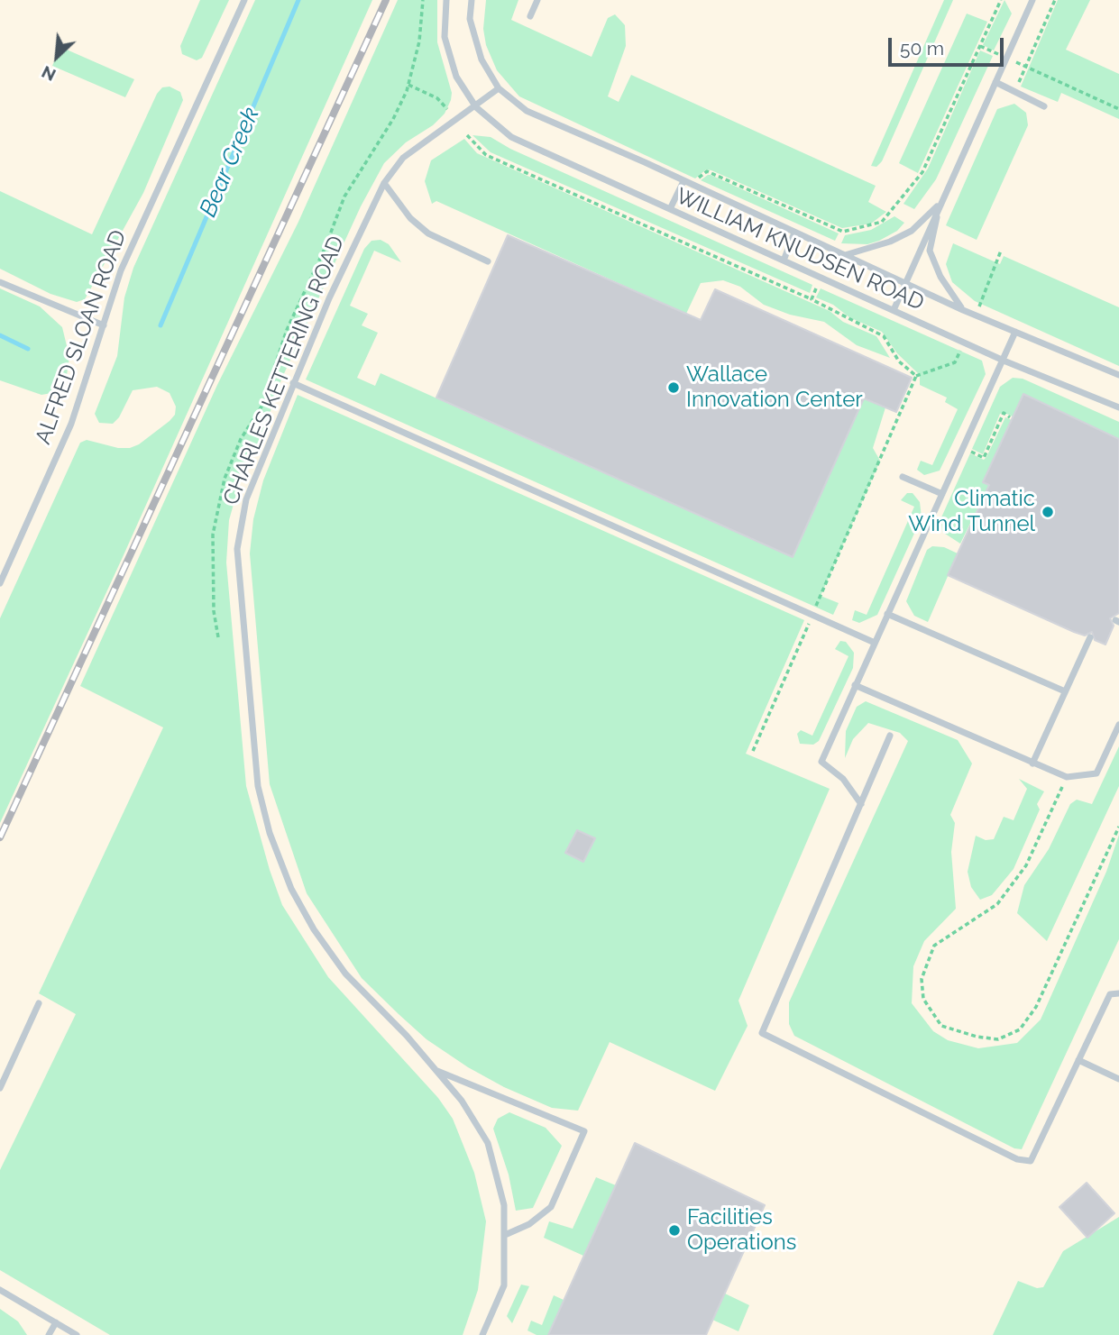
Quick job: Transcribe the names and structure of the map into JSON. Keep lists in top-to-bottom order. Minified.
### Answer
{"streets":{"lane":["WILLIAM KNUDSEN ROAD","ALFRED SLOAN ROAD","CHARLES KETTERING ROAD"]},"crossings":[["WILLIAM KNUDSEN ROAD","CHARLES KETTERING ROAD"]],"water":["Bear Creek"],"places":["Wallace Innovation Center","Climatic Wind Tunnel","Facilities Operations"],"scale_bar":"50 m","north":"bottom left"}
